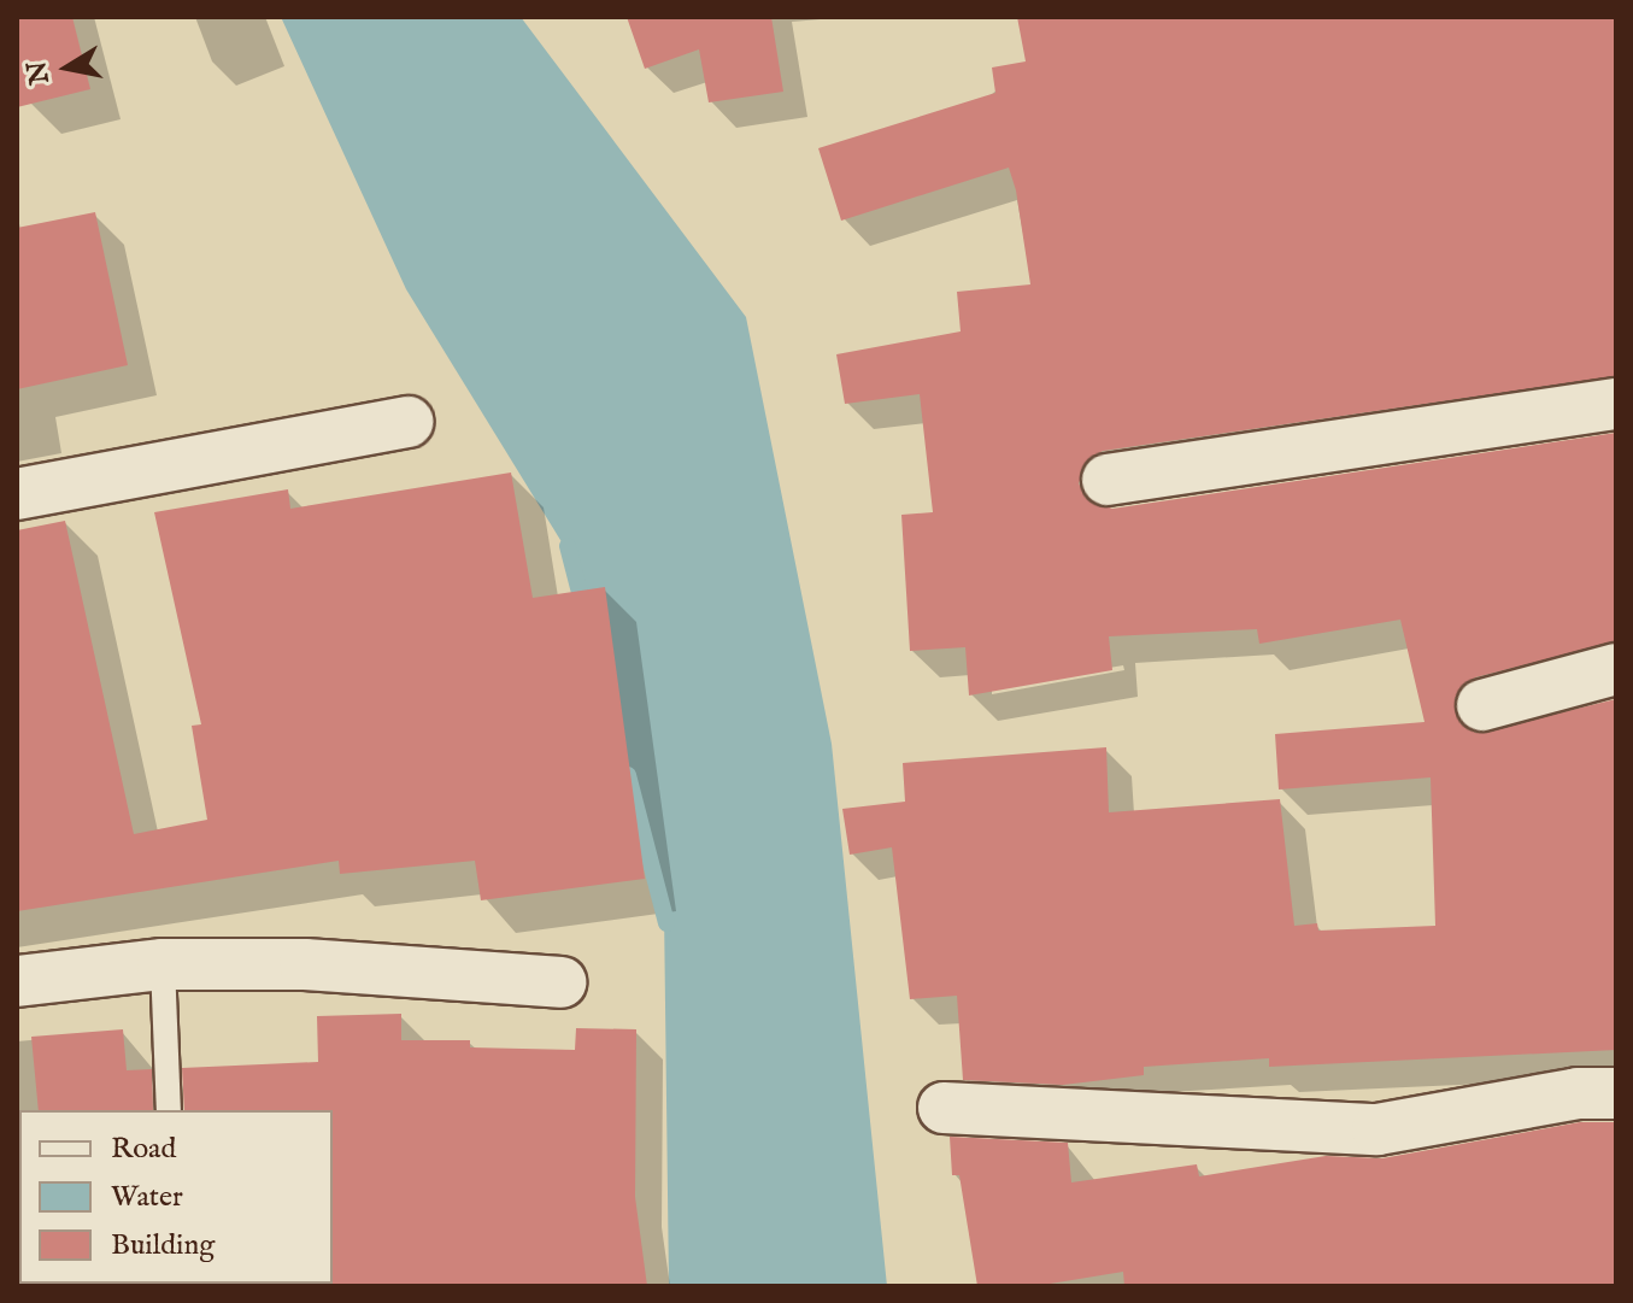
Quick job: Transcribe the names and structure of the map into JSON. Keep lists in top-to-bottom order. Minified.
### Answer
{"legend":["Road","Water","Building"],"north":"left"}
